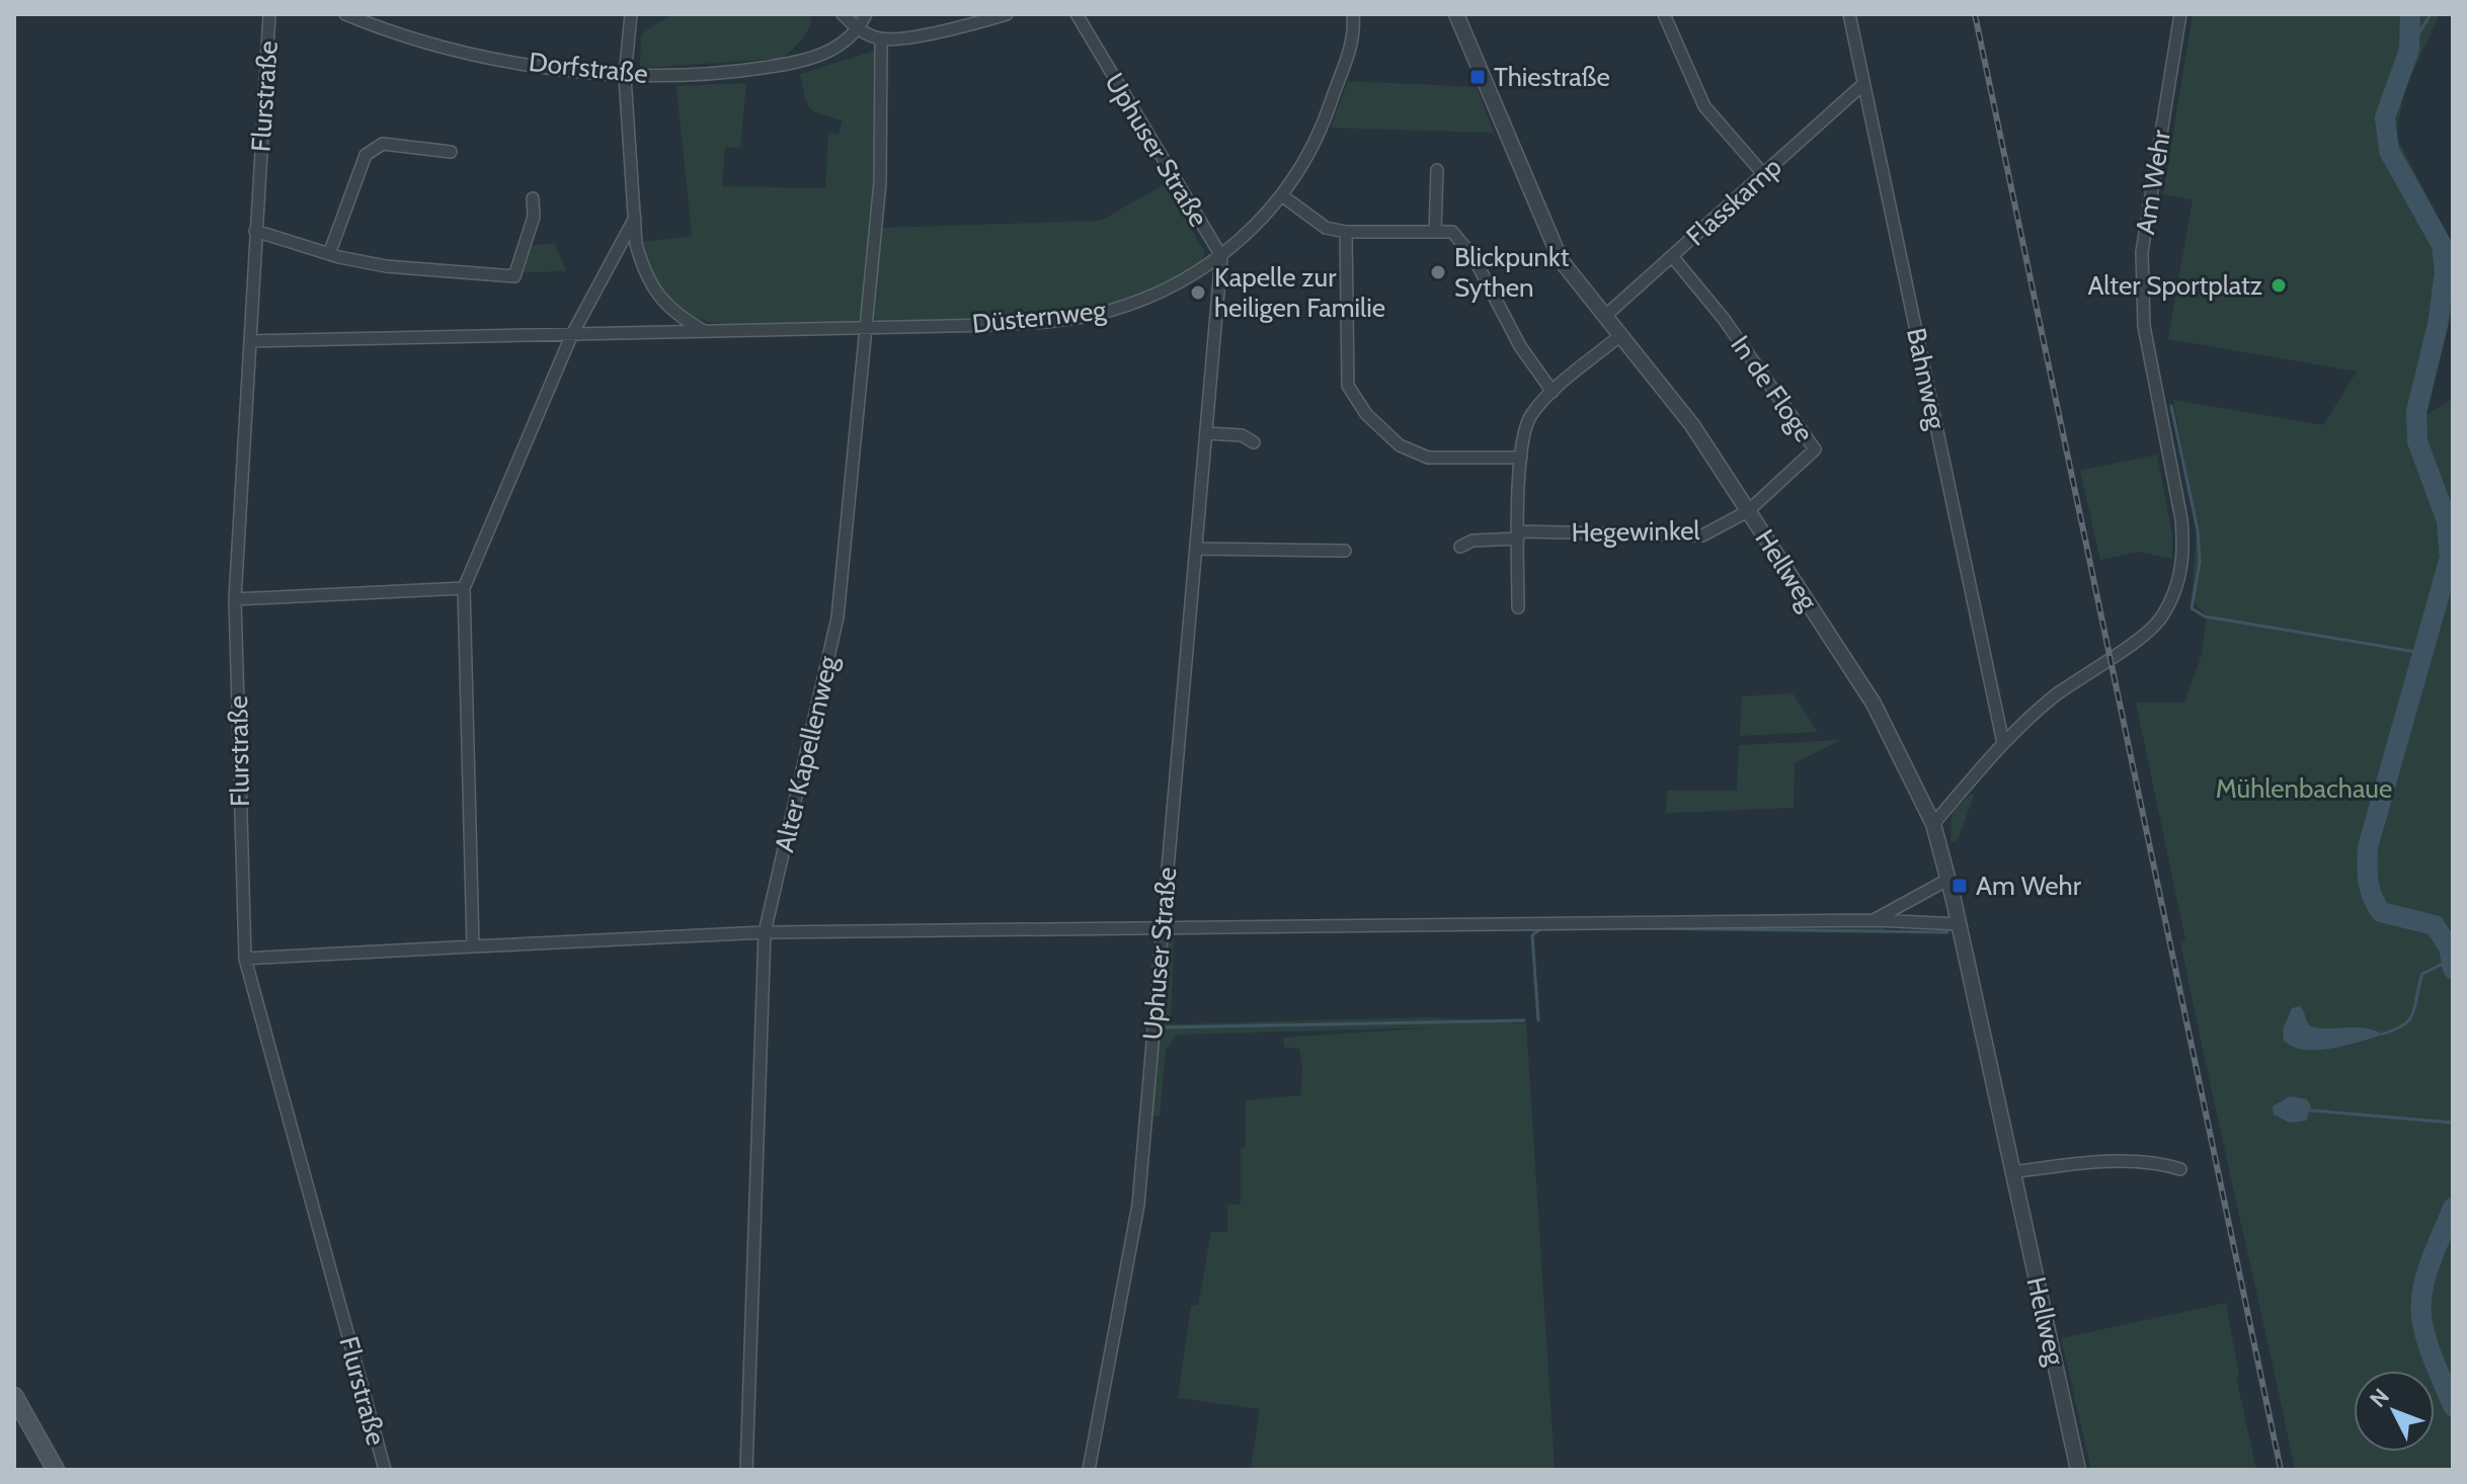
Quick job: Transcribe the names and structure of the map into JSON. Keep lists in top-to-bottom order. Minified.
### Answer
{"streets":{"street":["Dorfstraße","Flurstraße","Uphuser Straße","Am Wehr","Flasskamp","Düsternweg","Bahnweg","In de Floge","Hegewinkel","Hellweg","Alter Kapellenweg"]},"crossings":[["Flurstraße","Düsternweg"],["Uphuser Straße","Düsternweg"],["Am Wehr","Bahnweg"],["Am Wehr","Hellweg"],["Flasskamp","Bahnweg"],["Flasskamp","In de Floge"],["Flasskamp","Hellweg"],["Düsternweg","Alter Kapellenweg"],["In de Floge","Hegewinkel"],["In de Floge","Hellweg"],["Hegewinkel","Hellweg"]],"parks":["Mühlenbachaue"],"places":{"transit":["Thiestraße","Am Wehr"],"other":["Blickpunkt Sythen","Alter Sportplatz","Kapelle zur heiligen Familie"]},"north":"top left"}
